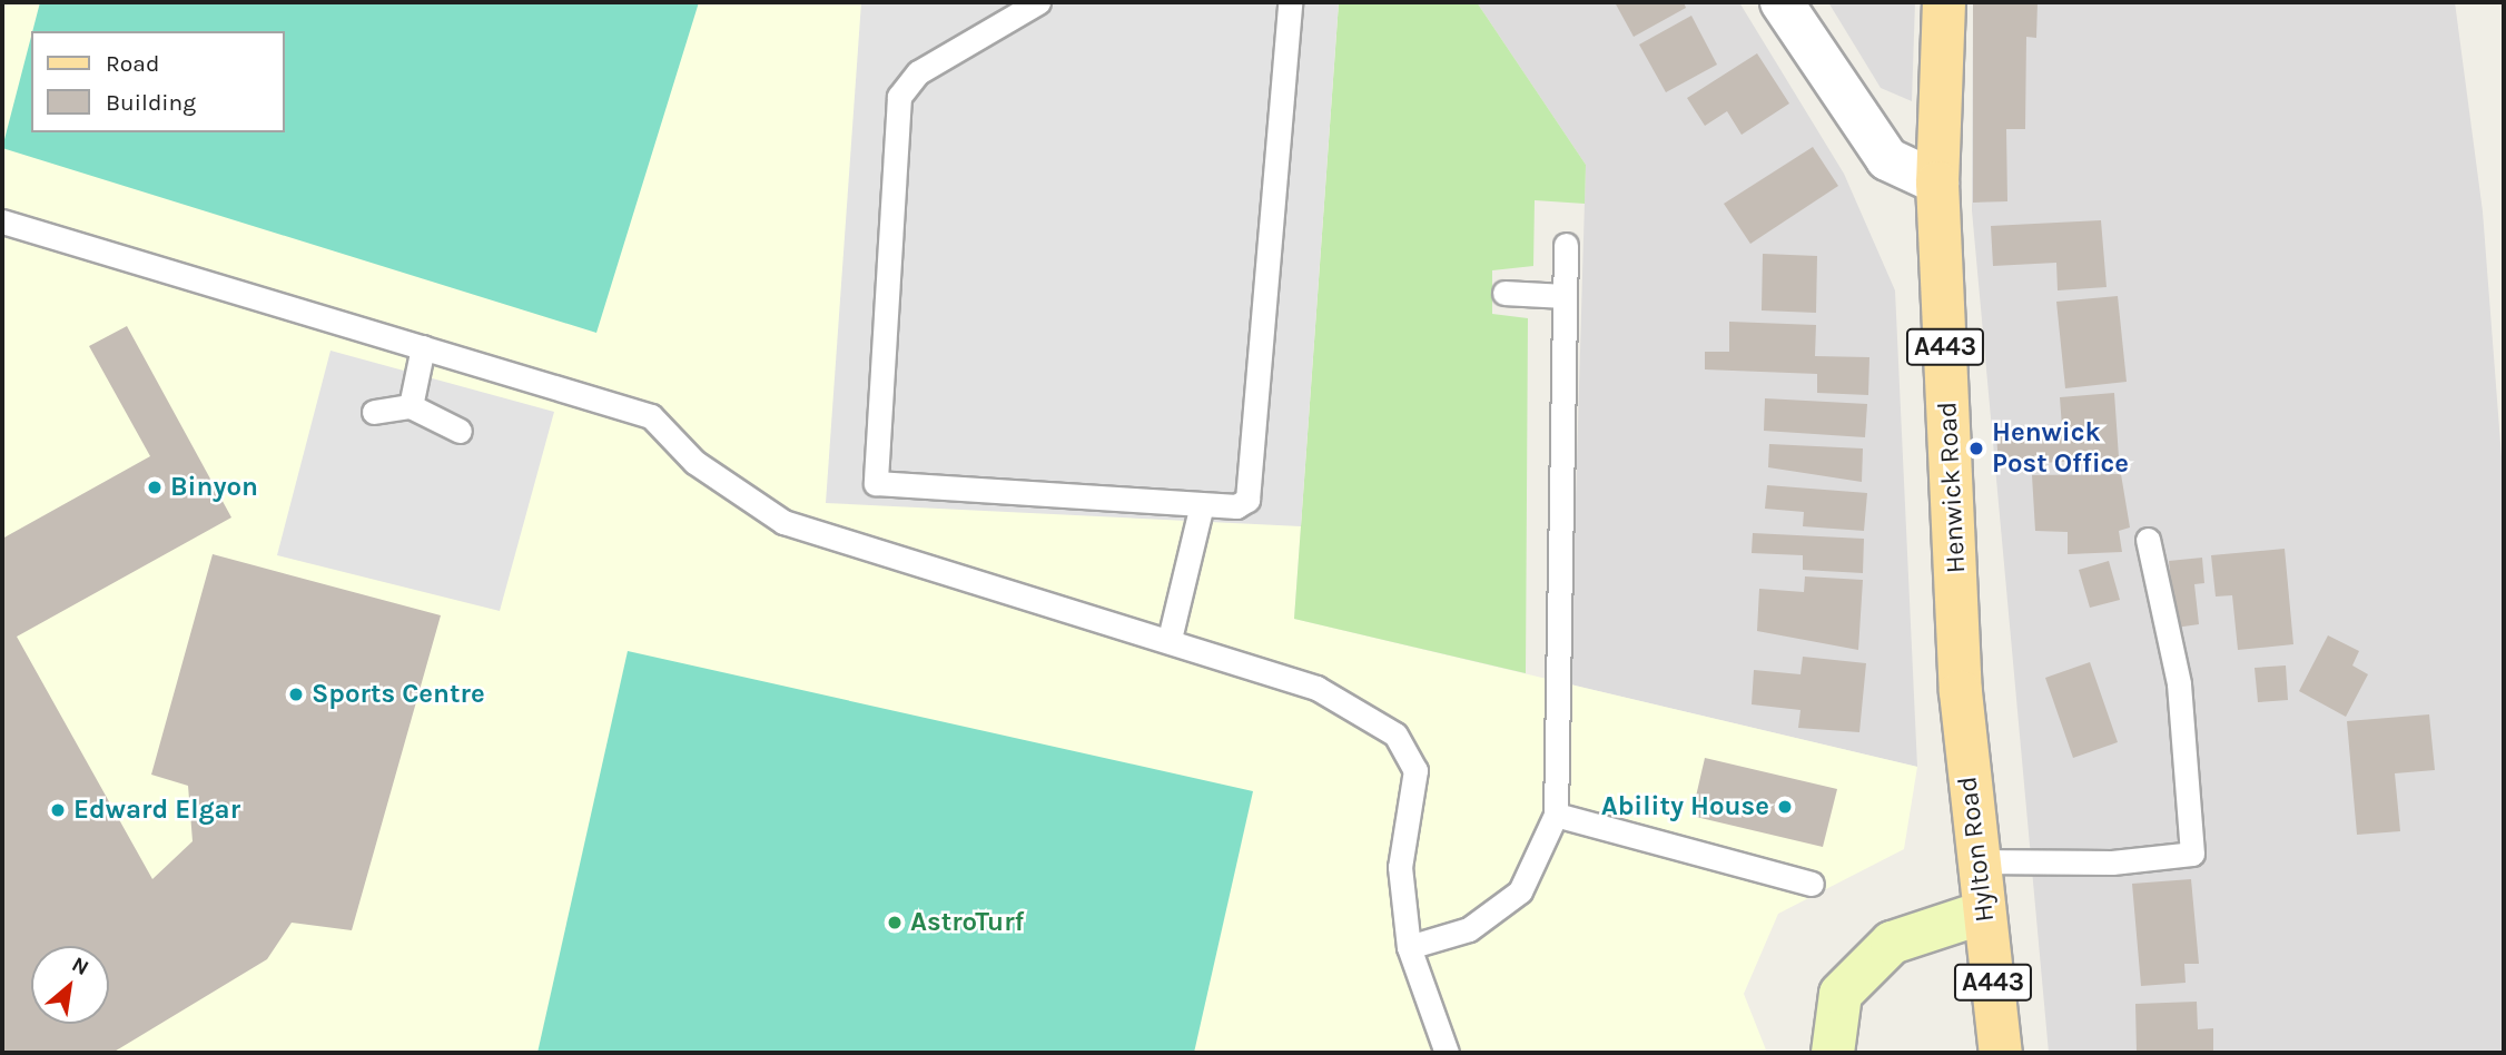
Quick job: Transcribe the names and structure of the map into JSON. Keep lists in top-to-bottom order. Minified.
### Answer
{"streets":{"main road":["A443","Henwick Road","Hylton Road"]},"crossings":[["Henwick Road","Hylton Road"]],"places":["Henwick Post Office","Binyon","Sports Centre","Ability House","Edward Elgar","AstroTurf"],"legend":["Road","Building"],"north":"top right"}
